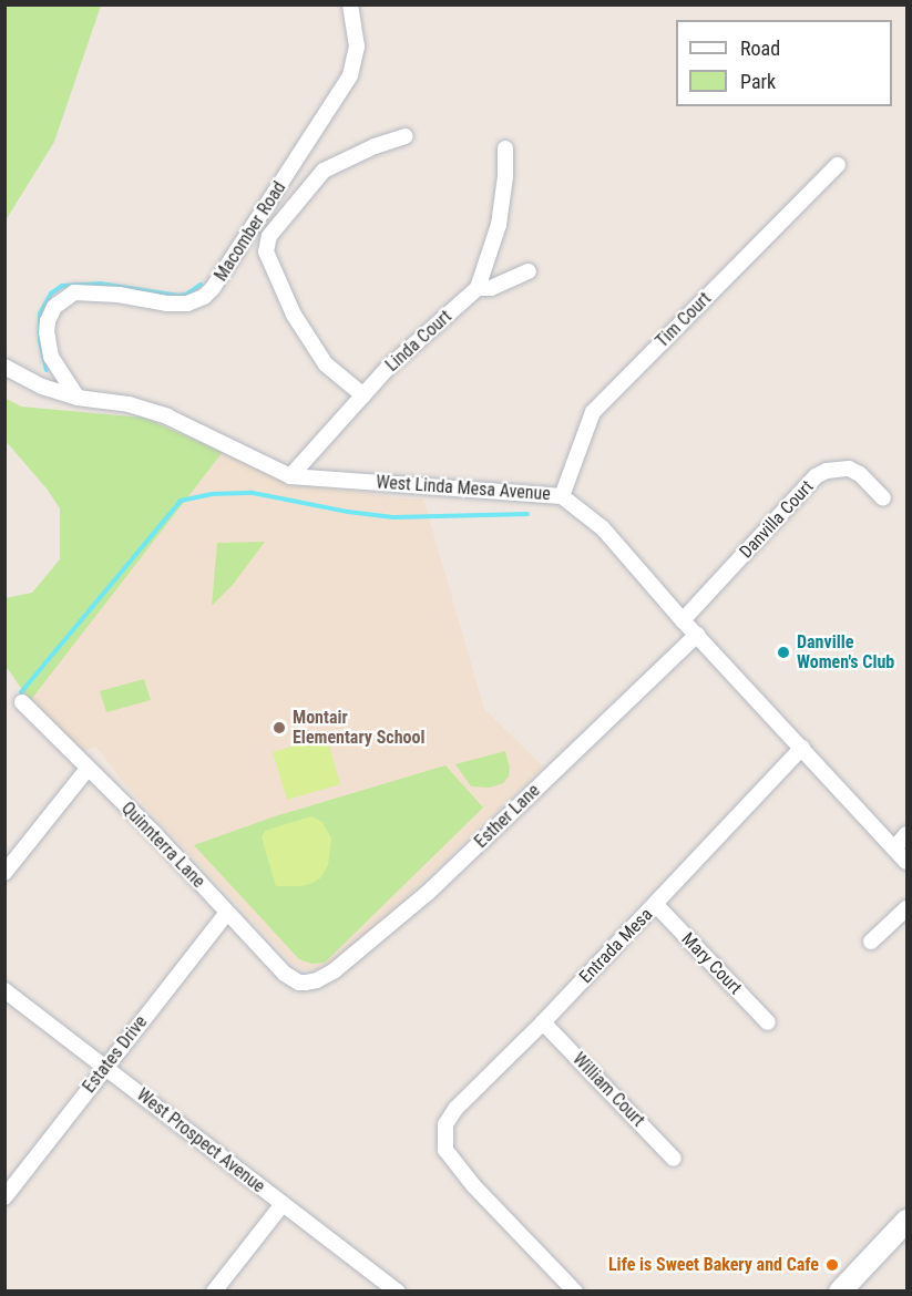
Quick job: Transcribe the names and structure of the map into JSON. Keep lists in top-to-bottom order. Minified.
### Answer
{"streets":{"street":["Macomber Road","Tim Court","Linda Court","West Linda Mesa Avenue","Danvilla Court","Esther Lane","Quinnterra Lane","Entrada Mesa","Mary Court","Estates Drive","William Court","West Prospect Avenue"]},"crossings":[["Macomber Road","West Linda Mesa Avenue"],["Tim Court","West Linda Mesa Avenue"],["Linda Court","West Linda Mesa Avenue"],["West Linda Mesa Avenue","Danvilla Court"],["West Linda Mesa Avenue","Esther Lane"],["West Linda Mesa Avenue","Entrada Mesa"],["Esther Lane","Quinnterra Lane"],["Quinnterra Lane","Estates Drive"],["Entrada Mesa","Mary Court"],["Entrada Mesa","William Court"],["Estates Drive","West Prospect Avenue"]],"places":["Danville Women's Club","Montair Elementary School","Life is Sweet Bakery and Cafe"],"legend":["Road","Park"]}
